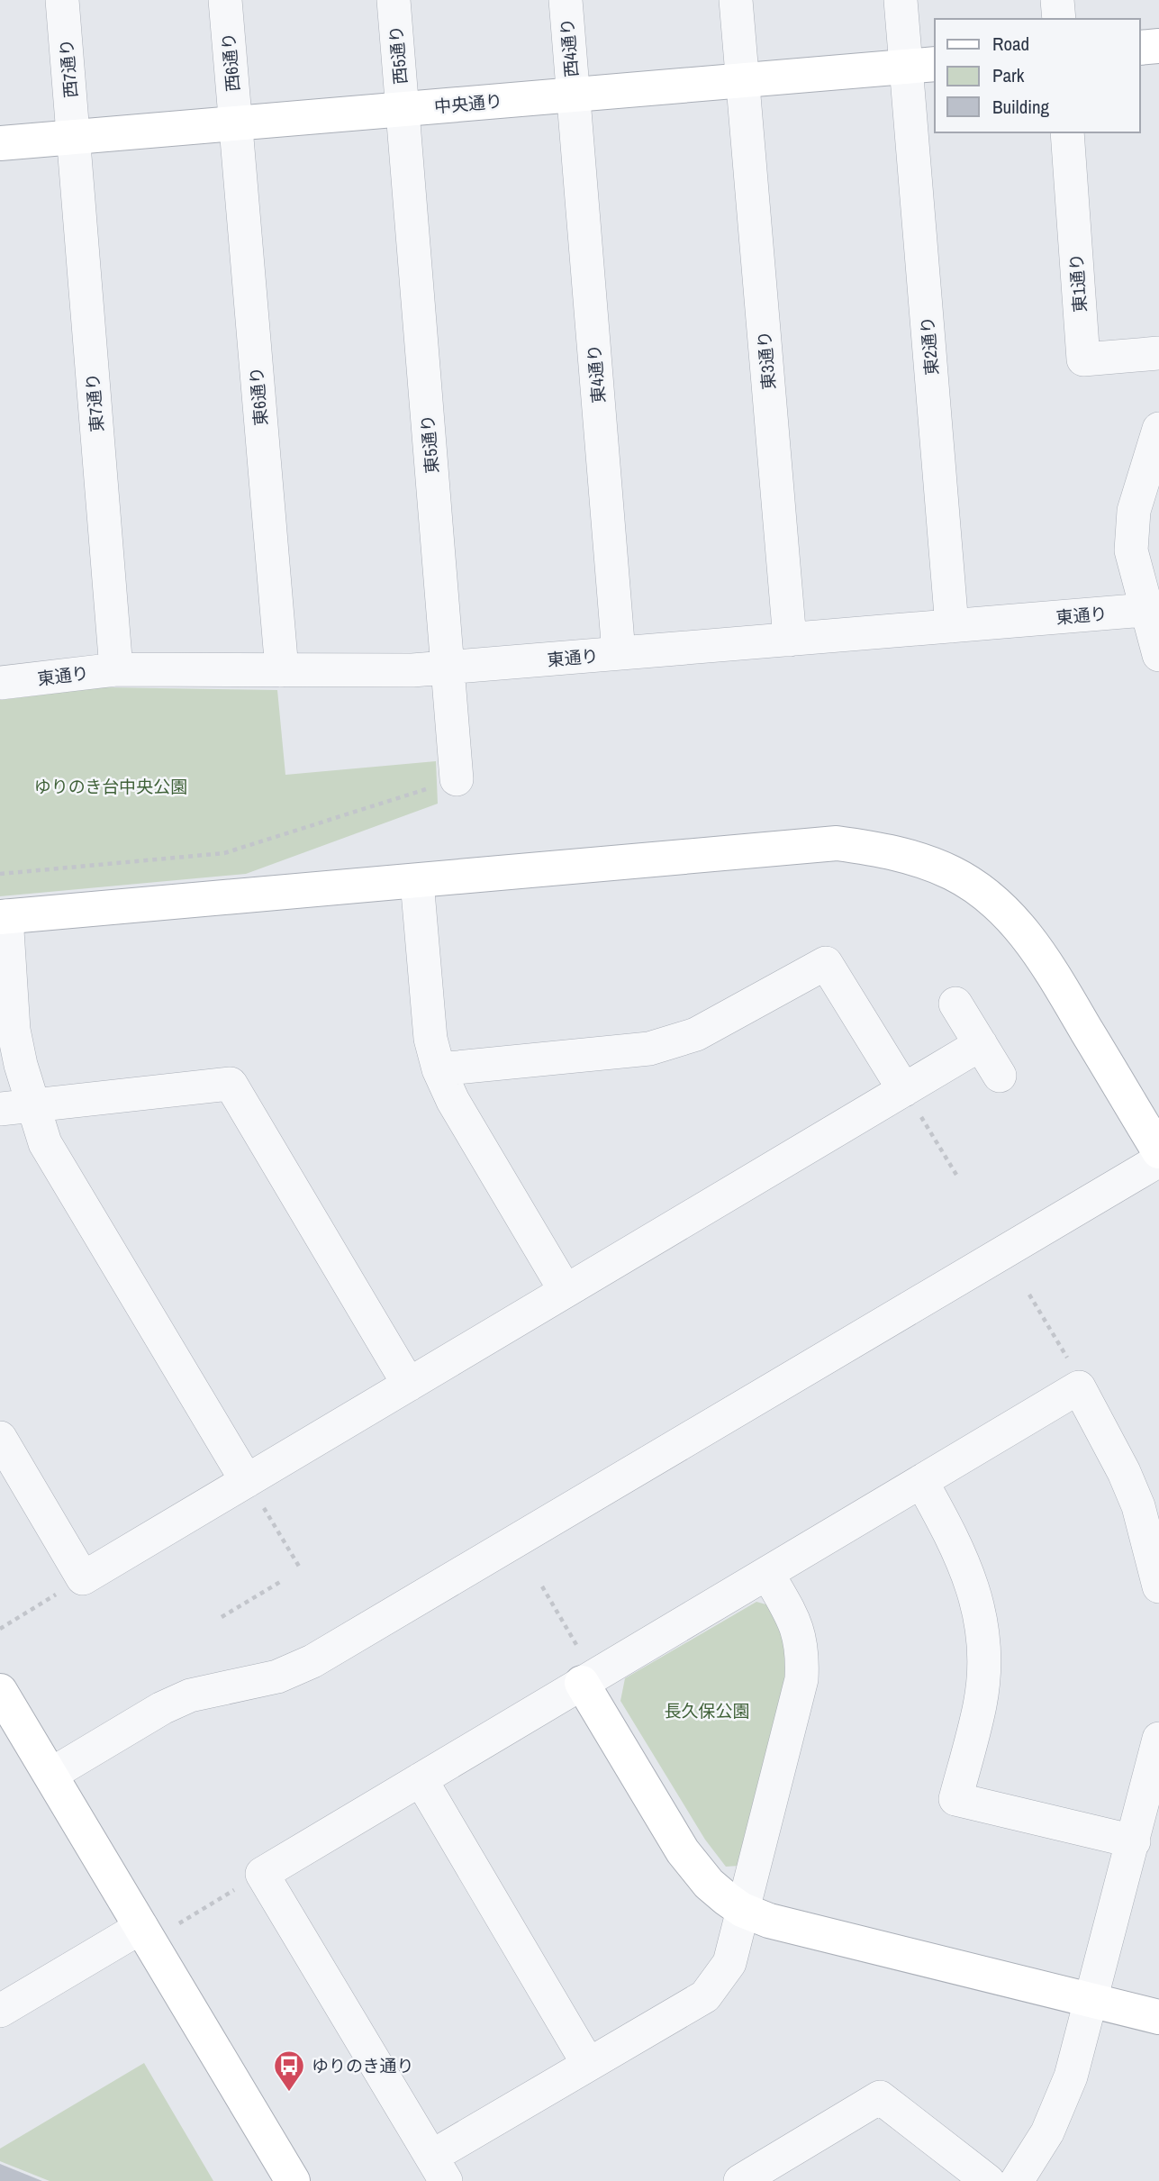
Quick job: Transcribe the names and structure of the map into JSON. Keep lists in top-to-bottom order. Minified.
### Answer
{"streets":{"street":["西4通り","西5通り","西6通り","西7通り","中央通り","東1通り","東2通り","東3通り","東4通り","東6通り","東7通り","東5通り","東通り"]},"crossings":[["西4通り","中央通り"],["西4通り","東4通り"],["西5通り","中央通り"],["西5通り","東5通り"],["西6通り","中央通り"],["西6通り","東6通り"],["西7通り","中央通り"],["西7通り","東7通り"],["中央通り","東2通り"],["中央通り","東3通り"],["中央通り","東4通り"],["中央通り","東6通り"],["中央通り","東7通り"],["中央通り","東5通り"],["東2通り","東通り"],["東3通り","東通り"],["東4通り","東通り"],["東6通り","東通り"],["東7通り","東通り"],["東5通り","東通り"]],"parks":["ゆりのき台中央公園","長久保公園"],"places":{"bus stop":["ゆりのき通り"]},"legend":["Road","Park","Building"]}
